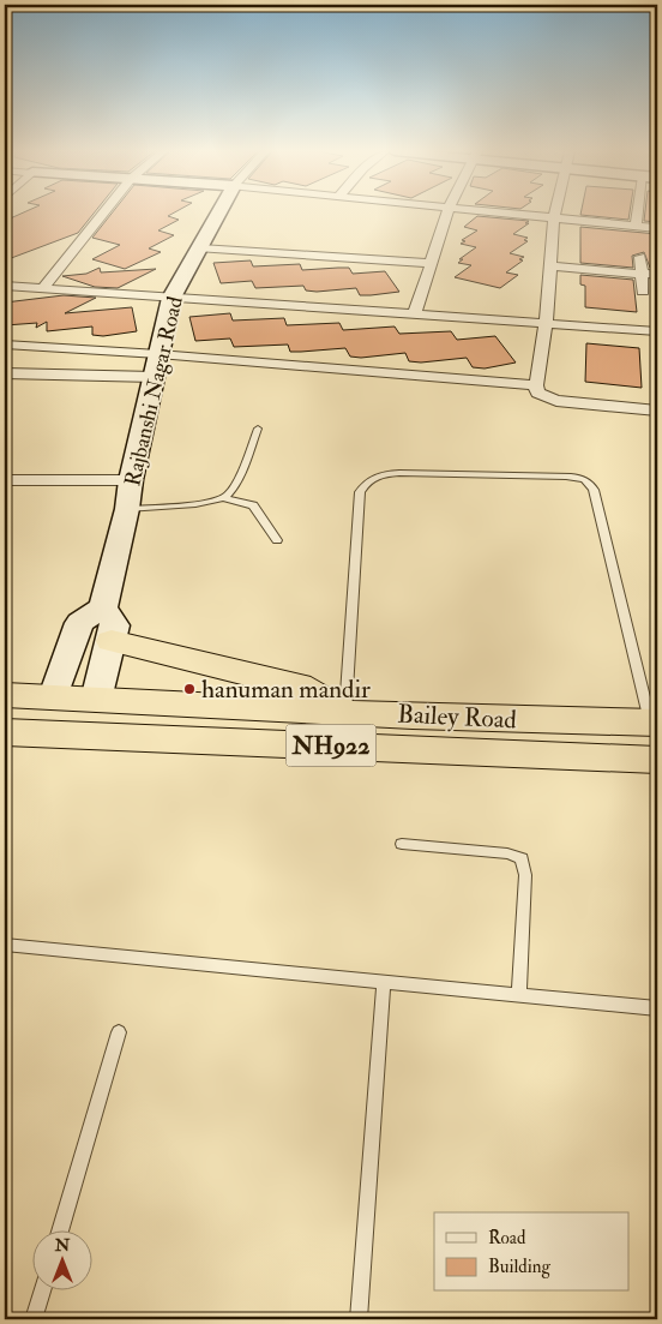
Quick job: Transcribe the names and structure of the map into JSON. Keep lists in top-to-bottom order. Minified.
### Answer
{"streets":{"highway":["Bailey Road","NH922"],"street":["Rajbanshi Nagar Road"]},"places":["hanuman mandir"],"legend":["Road","Building"],"north":"top"}
